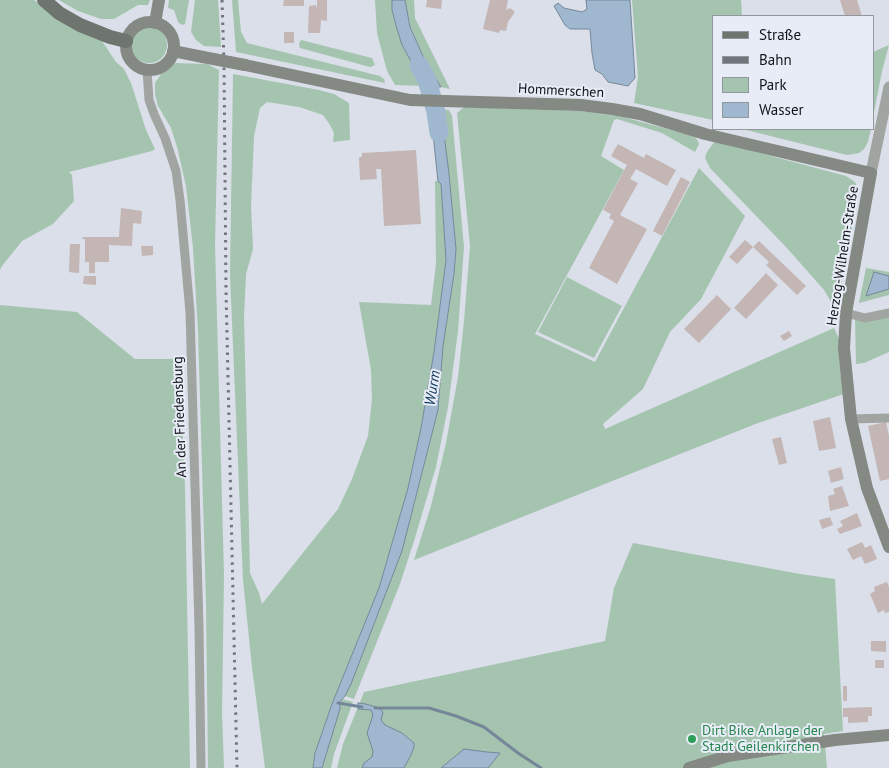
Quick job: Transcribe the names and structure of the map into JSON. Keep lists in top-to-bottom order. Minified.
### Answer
{"streets":{"main road":["Hommerschen","Herzog-Wilhelm-Straße"],"street":["An der Friedensburg"]},"crossings":[["Hommerschen","Herzog-Wilhelm-Straße"],["Hommerschen","An der Friedensburg"]],"water":["Wurm"],"places":["Dirt Bike Anlage der Stadt Geilenkirchen"],"legend":["Straße","Bahn","Park","Wasser"]}
